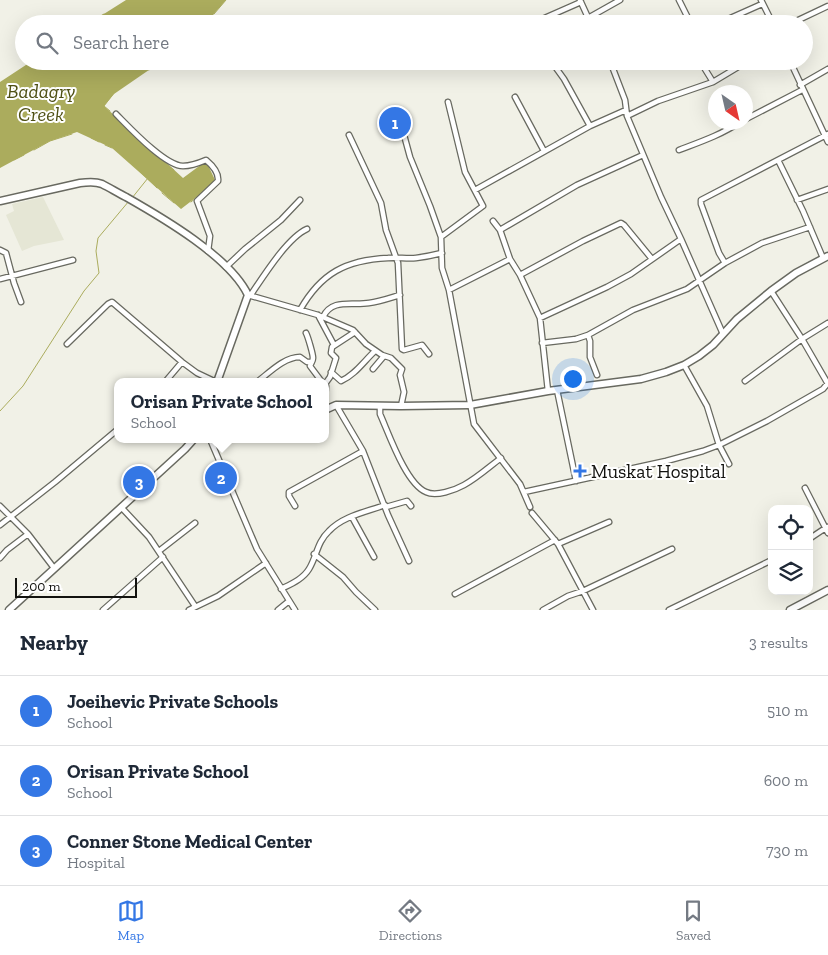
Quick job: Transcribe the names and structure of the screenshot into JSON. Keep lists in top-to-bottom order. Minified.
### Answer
{"water":["Badagry Creek"],"places":{"health":["Muskat Hospital"]},"scale_bar":"200 m","north":"bottom right","page":{"search":"Search here","pins":["1","2","3"],"popup":["Orisan Private School","School"],"scale":"200 m","heading":["Nearby","3 results"],"list":[{"mark":"1","name":"Joeihevic Private Schools","note":"School","value":"510 m"},{"mark":"2","name":"Orisan Private School","note":"School","value":"600 m"},{"mark":"3","name":"Conner Stone Medical Center","note":"Hospital","value":"730 m"}],"nav":["Map","Directions","Saved"]}}
